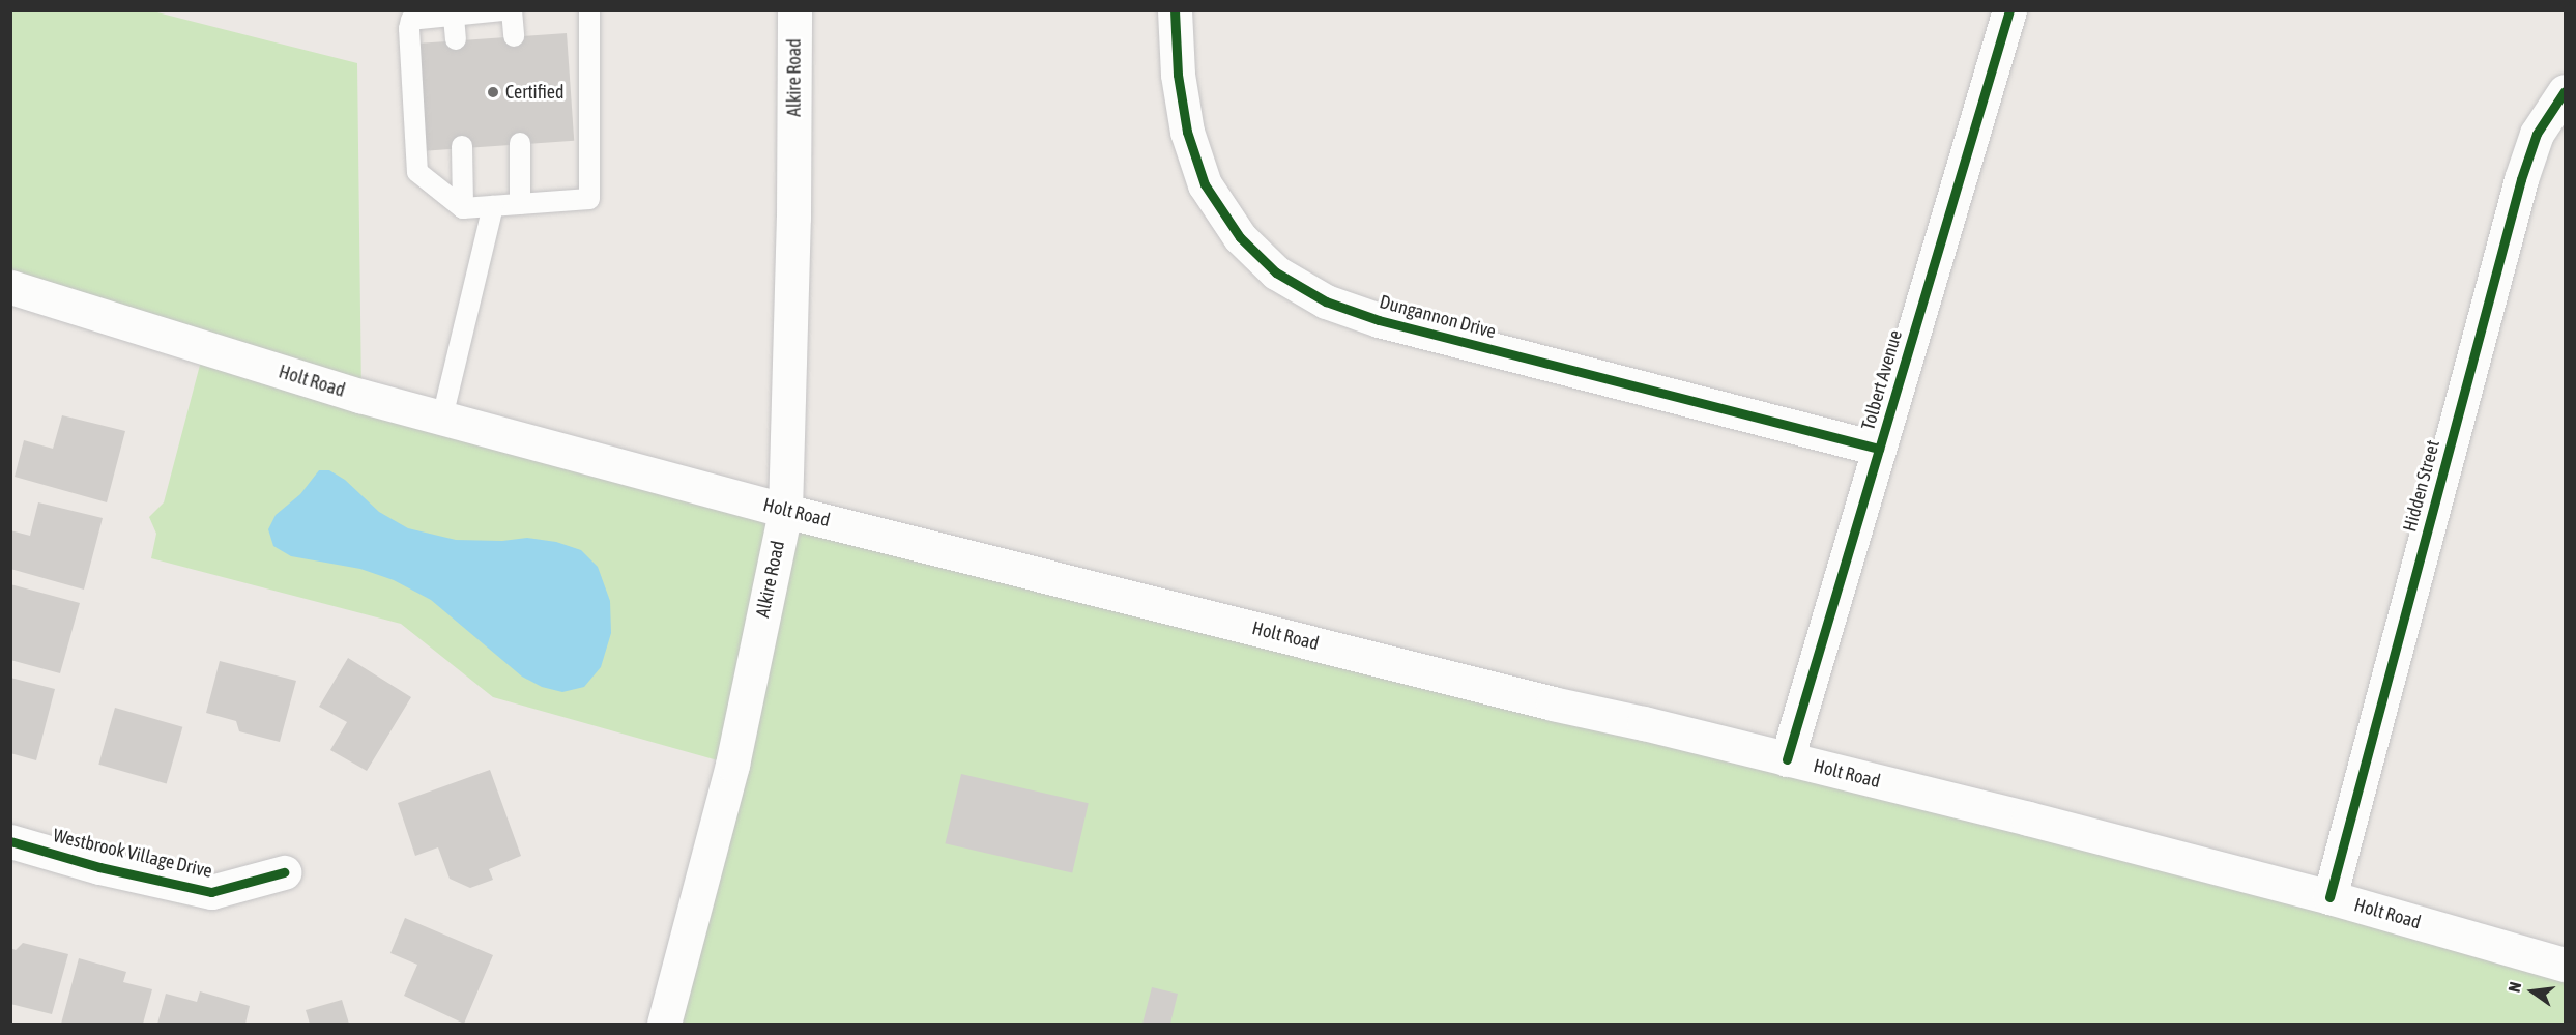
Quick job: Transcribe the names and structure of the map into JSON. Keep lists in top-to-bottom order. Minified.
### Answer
{"streets":{"main road":["Alkire Road","Dungannon Drive","Tolbert Avenue","Holt Road","Hidden Street","Westbrook Village Drive"]},"crossings":[["Alkire Road","Holt Road"],["Dungannon Drive","Tolbert Avenue"],["Tolbert Avenue","Holt Road"],["Holt Road","Hidden Street"]],"places":["Certified"],"north":"left"}
